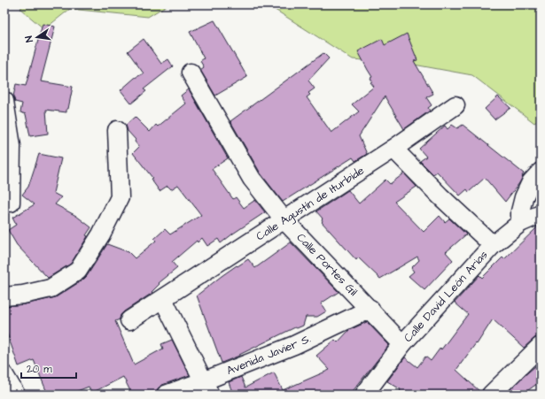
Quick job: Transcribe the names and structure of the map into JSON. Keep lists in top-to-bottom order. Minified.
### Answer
{"streets":{"street":["Calle Agustín de Iturbide","Calle Portes Gil","Calle David León Arias","Avenida Javier S."]},"crossings":[["Calle Agustín de Iturbide","Calle Portes Gil"],["Calle Portes Gil","Calle David León Arias"],["Calle Portes Gil","Avenida Javier S."]],"scale_bar":"20 m","north":"left"}
